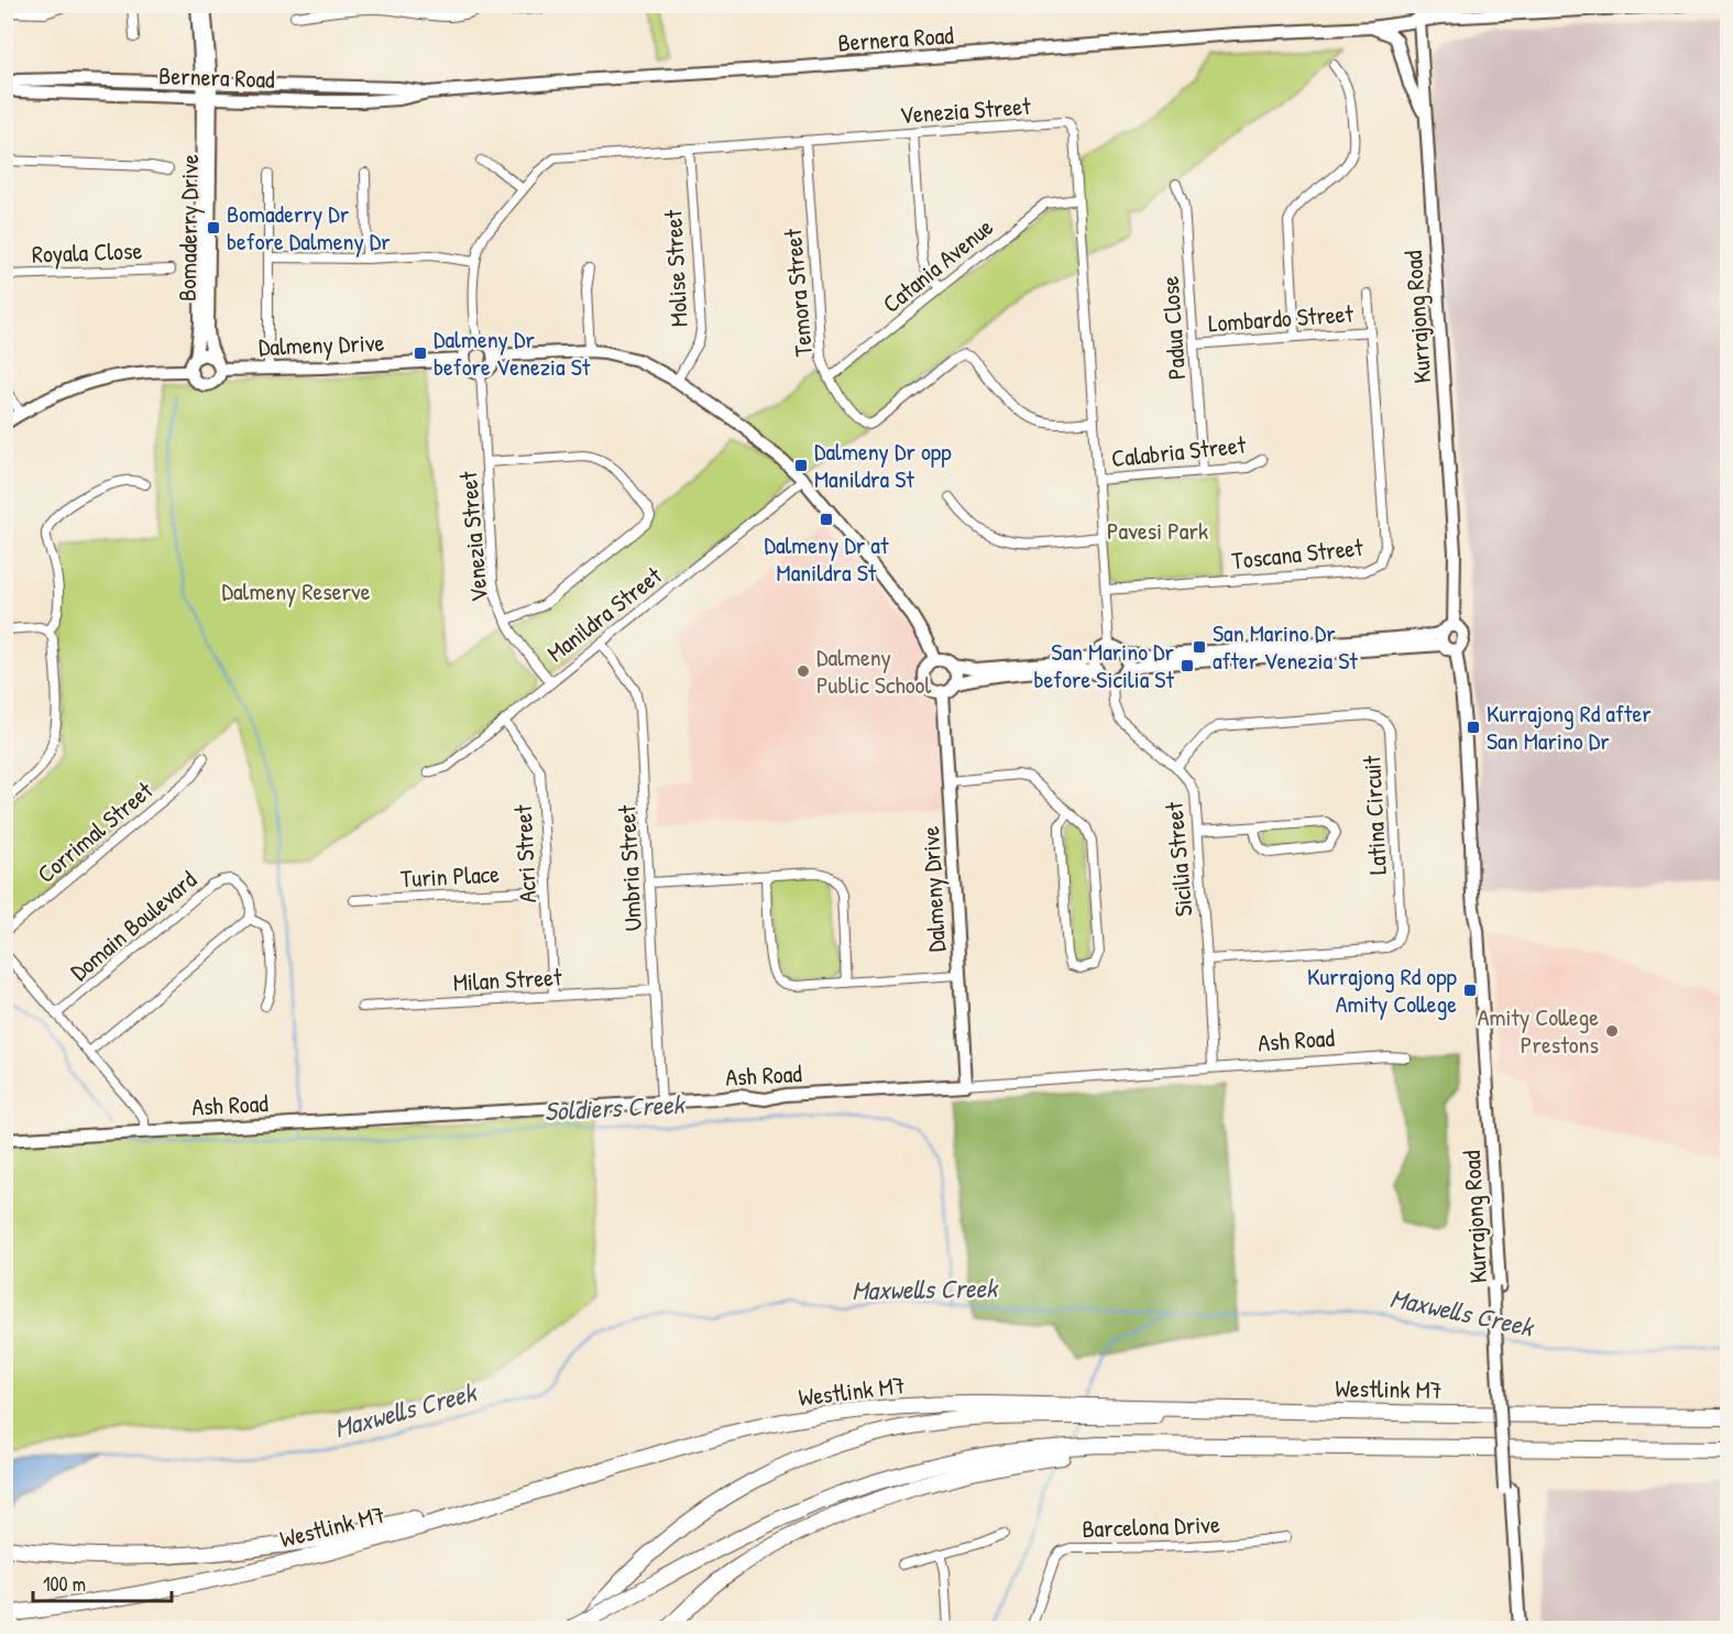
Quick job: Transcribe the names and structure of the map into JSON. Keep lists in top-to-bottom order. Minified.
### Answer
{"streets":{"highway":["Westlink M7"],"street":["Bernera Road","Venezia Street","Bomaderry Drive","Royala Close","Catania Avenue","Molise Street","Temora Street","Kurrajong Road","Lombardo Street","Padua Close","Dalmeny Drive","Calabria Street","Toscana Street","Manildra Street","Latina Circuit","Corrimal Street","Acri Street","Sicilia Street","Umbria Street","Turin Place","Domain Boulevard","Milan Street","Ash Road","Barcelona Drive"]},"crossings":[["Bernera Road","Bomaderry Drive"],["Bernera Road","Kurrajong Road"],["Venezia Street","Catania Avenue"],["Venezia Street","Molise Street"],["Venezia Street","Temora Street"],["Venezia Street","Dalmeny Drive"],["Venezia Street","Calabria Street"],["Venezia Street","Toscana Street"],["Venezia Street","Manildra Street"],["Venezia Street","Sicilia Street"],["Bomaderry Drive","Dalmeny Drive"],["Catania Avenue","Temora Street"],["Lombardo Street","Padua Close"],["Lombardo Street","Toscana Street"],["Padua Close","Calabria Street"],["Dalmeny Drive","Ash Road"],["Manildra Street","Acri Street"],["Manildra Street","Umbria Street"],["Latina Circuit","Sicilia Street"],["Acri Street","Turin Place"],["Acri Street","Milan Street"],["Sicilia Street","Ash Road"],["Umbria Street","Milan Street"],["Umbria Street","Ash Road"]],"water":["Soldiers Creek","Maxwells Creek"],"parks":["Pavesi Park","Dalmeny Reserve"],"places":{"transit":["Bomaderry Dr before Dalmeny Dr","Dalmeny Dr before Venezia St","Dalmeny Dr opp Manildra St","Dalmeny Dr at Manildra St","San Marino Dr after Venezia St","San Marino Dr before Sicilia St","Kurrajong Rd after San Marino Dr","Kurrajong Rd opp Amity College"],"other":["Dalmeny Public School","Amity College Prestons"]},"scale_bar":"100 m"}
